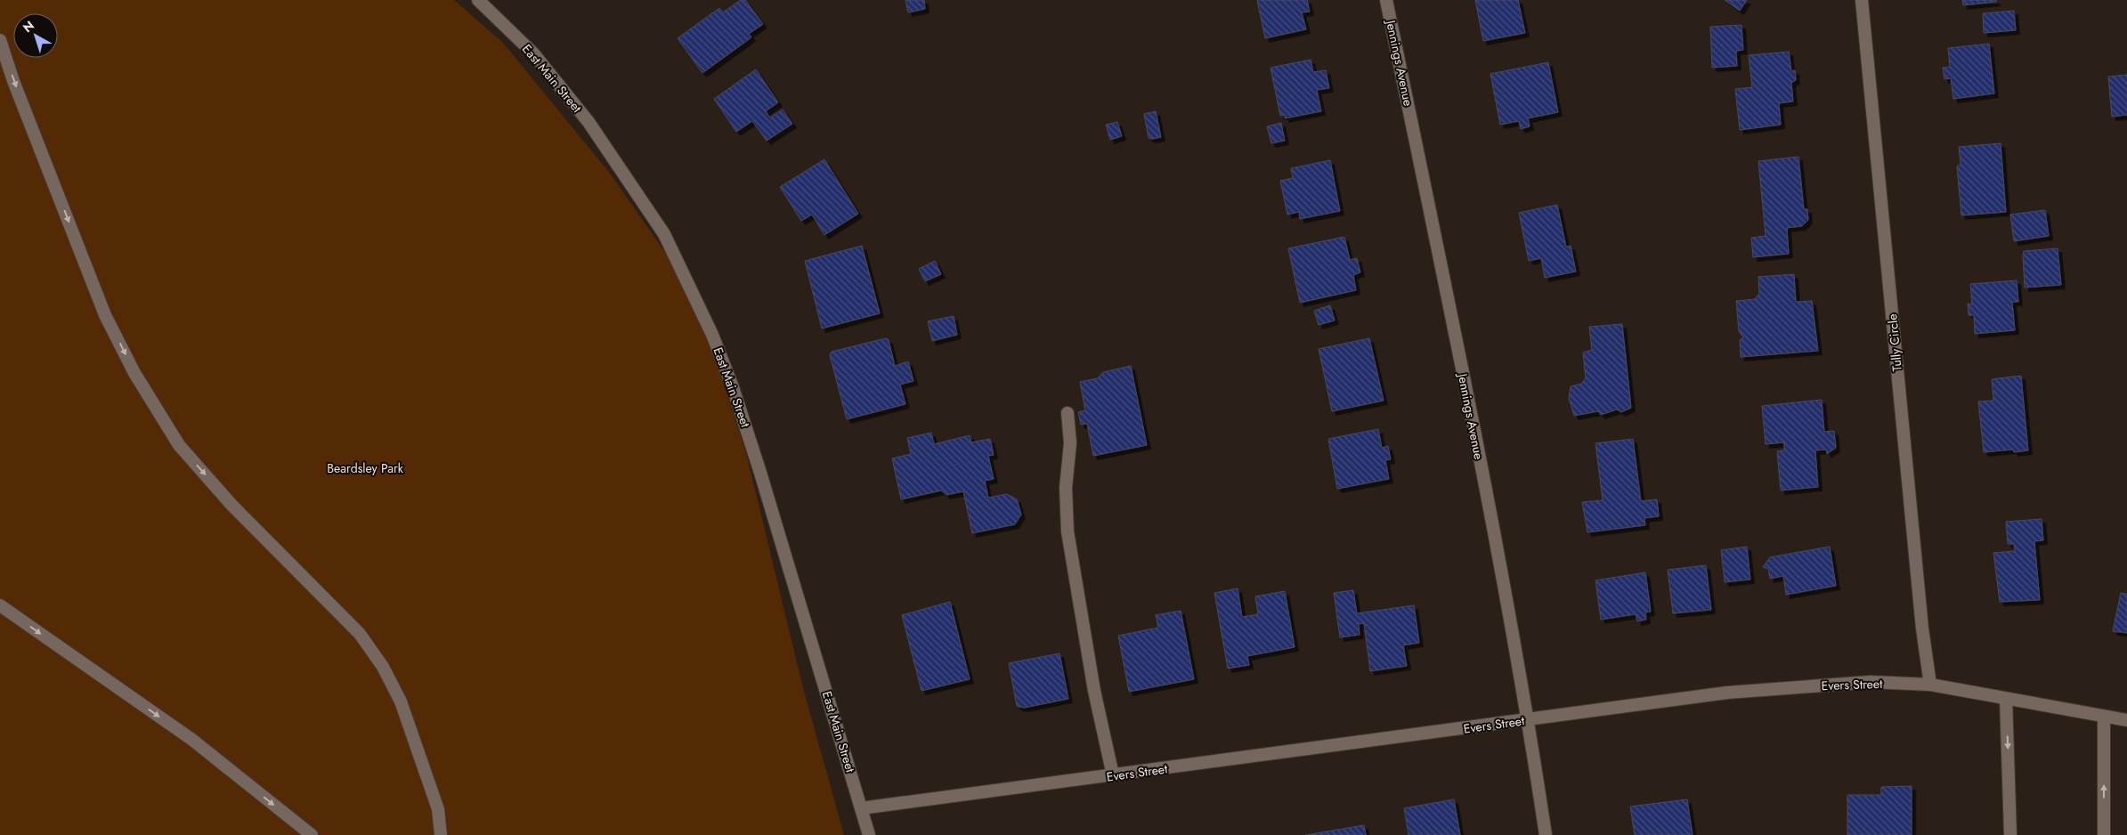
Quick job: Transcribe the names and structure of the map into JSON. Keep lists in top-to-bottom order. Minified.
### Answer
{"streets":{"street":["Jennings Avenue","East Main Street","Tully Circle","Evers Street"]},"crossings":[["Jennings Avenue","Evers Street"],["East Main Street","Evers Street"],["Tully Circle","Evers Street"]],"parks":["Beardsley Park"],"north":"top left"}
